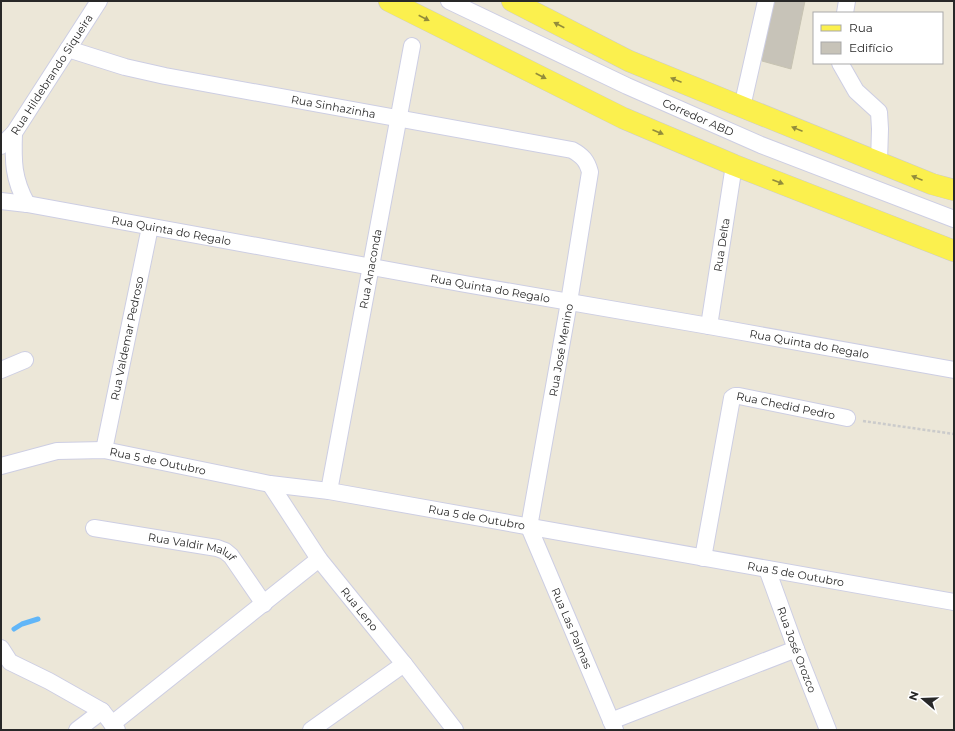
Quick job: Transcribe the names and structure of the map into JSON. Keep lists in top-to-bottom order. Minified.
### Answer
{"streets":{"street":["Rua Hildebrando Siqueira","Rua Sinhazinha","Corredor ABD","Rua Quinta do Regalo","Rua Delta","Rua Anaconda","Rua Valdemar Pedroso","Rua José Menino","Rua Chedid Pedro","Rua 5 de Outubro","Rua Valdir Maluf","Rua Leno","Rua Las Palmas","Rua José Orozco"]},"crossings":[["Rua Hildebrando Siqueira","Rua Sinhazinha"],["Rua Sinhazinha","Rua Anaconda"],["Rua Sinhazinha","Rua José Menino"],["Rua Quinta do Regalo","Rua Delta"],["Rua Quinta do Regalo","Rua Anaconda"],["Rua Quinta do Regalo","Rua Valdemar Pedroso"],["Rua Quinta do Regalo","Rua José Menino"],["Rua Anaconda","Rua 5 de Outubro"],["Rua Valdemar Pedroso","Rua 5 de Outubro"],["Rua José Menino","Rua 5 de Outubro"],["Rua José Menino","Rua Las Palmas"],["Rua Chedid Pedro","Rua 5 de Outubro"],["Rua 5 de Outubro","Rua Leno"],["Rua 5 de Outubro","Rua Las Palmas"],["Rua 5 de Outubro","Rua José Orozco"]],"legend":["Rua","Edifício"],"north":"left"}
